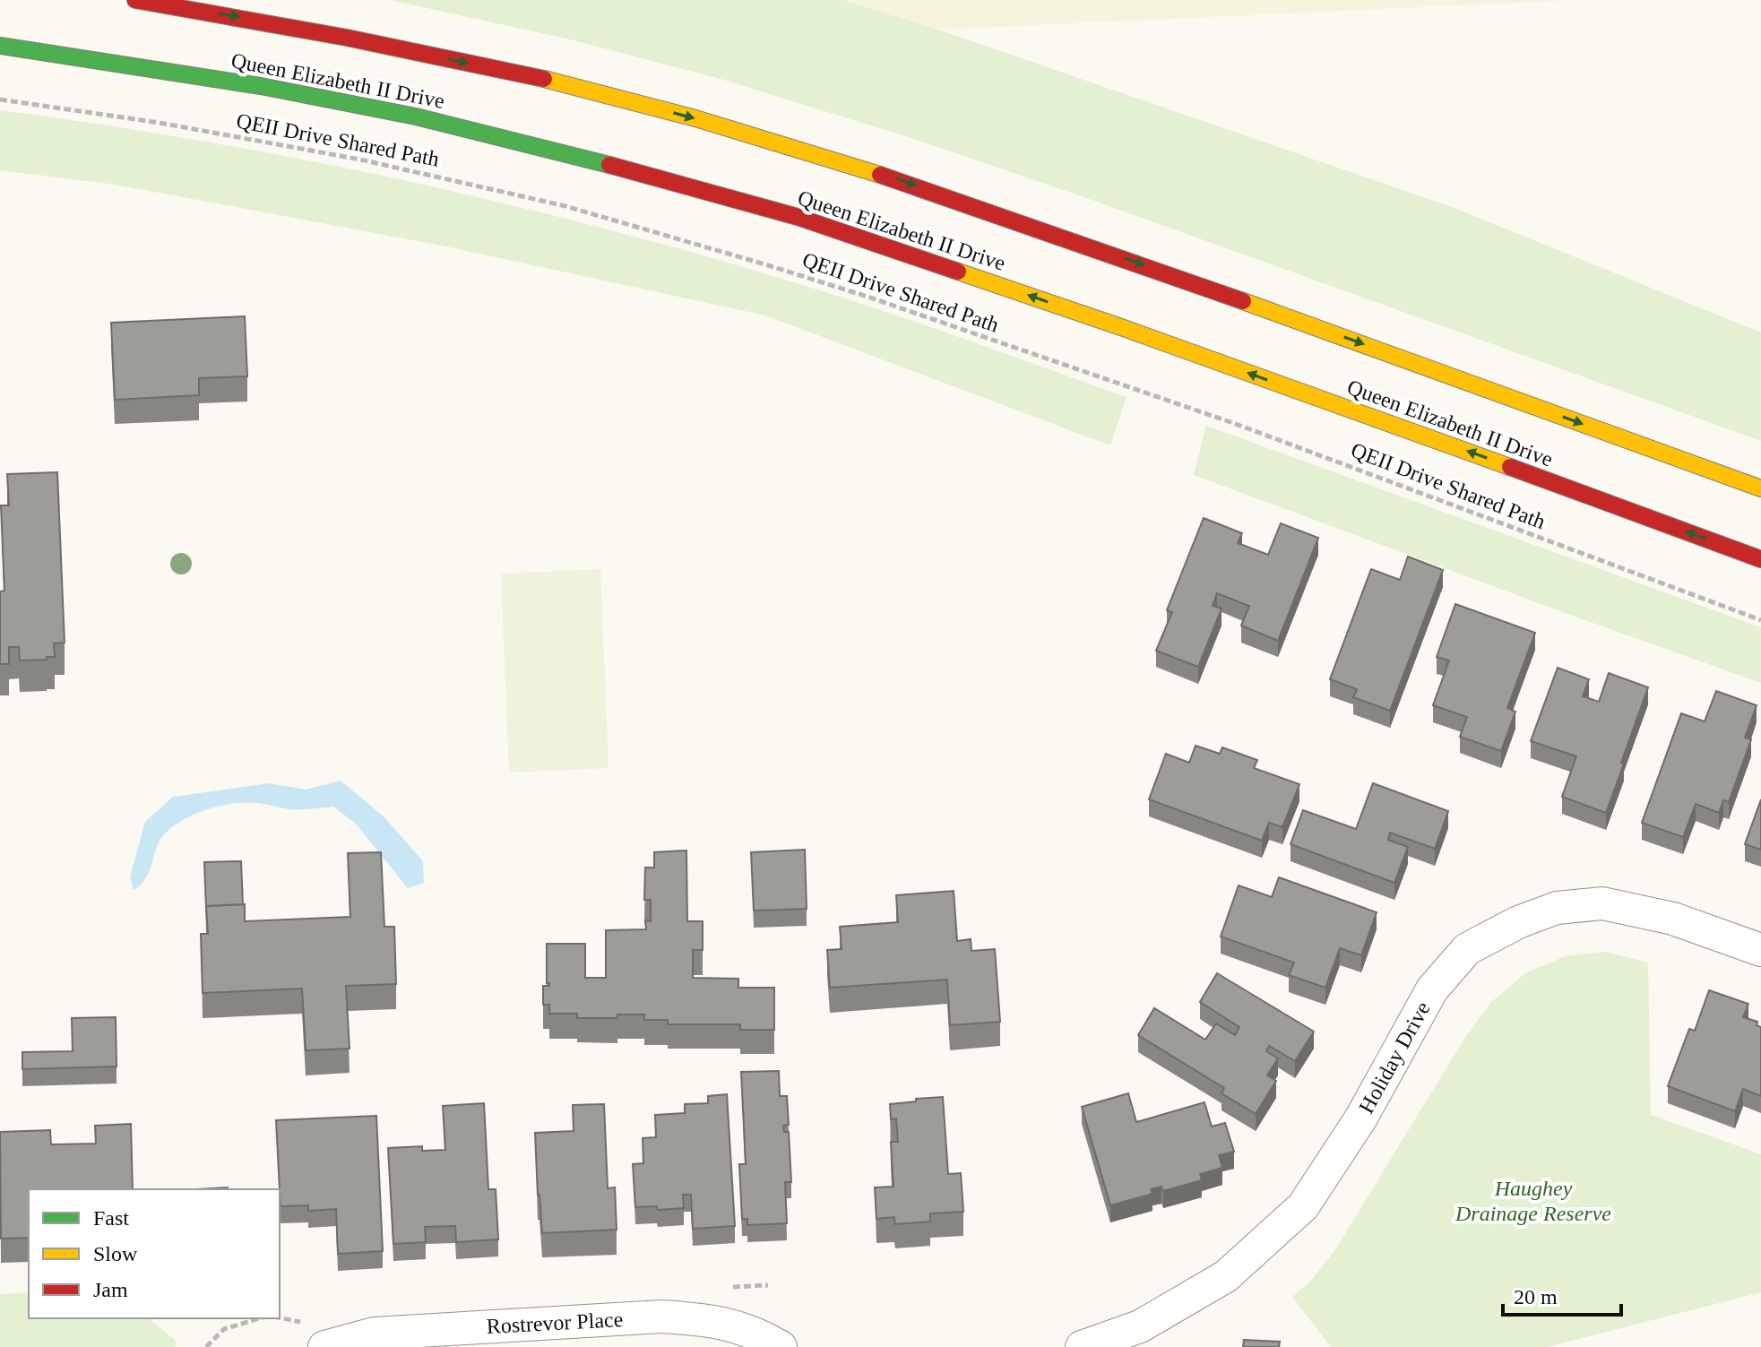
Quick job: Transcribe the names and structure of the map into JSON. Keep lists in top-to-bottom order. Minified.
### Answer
{"streets":{"highway":["Queen Elizabeth II Drive"],"street":["Holiday Drive","Rostrevor Place"],"path":["QEII Drive Shared Path"]},"parks":["Haughey Drainage Reserve"],"legend":["Fast","Slow","Jam"],"scale_bar":"20 m"}
